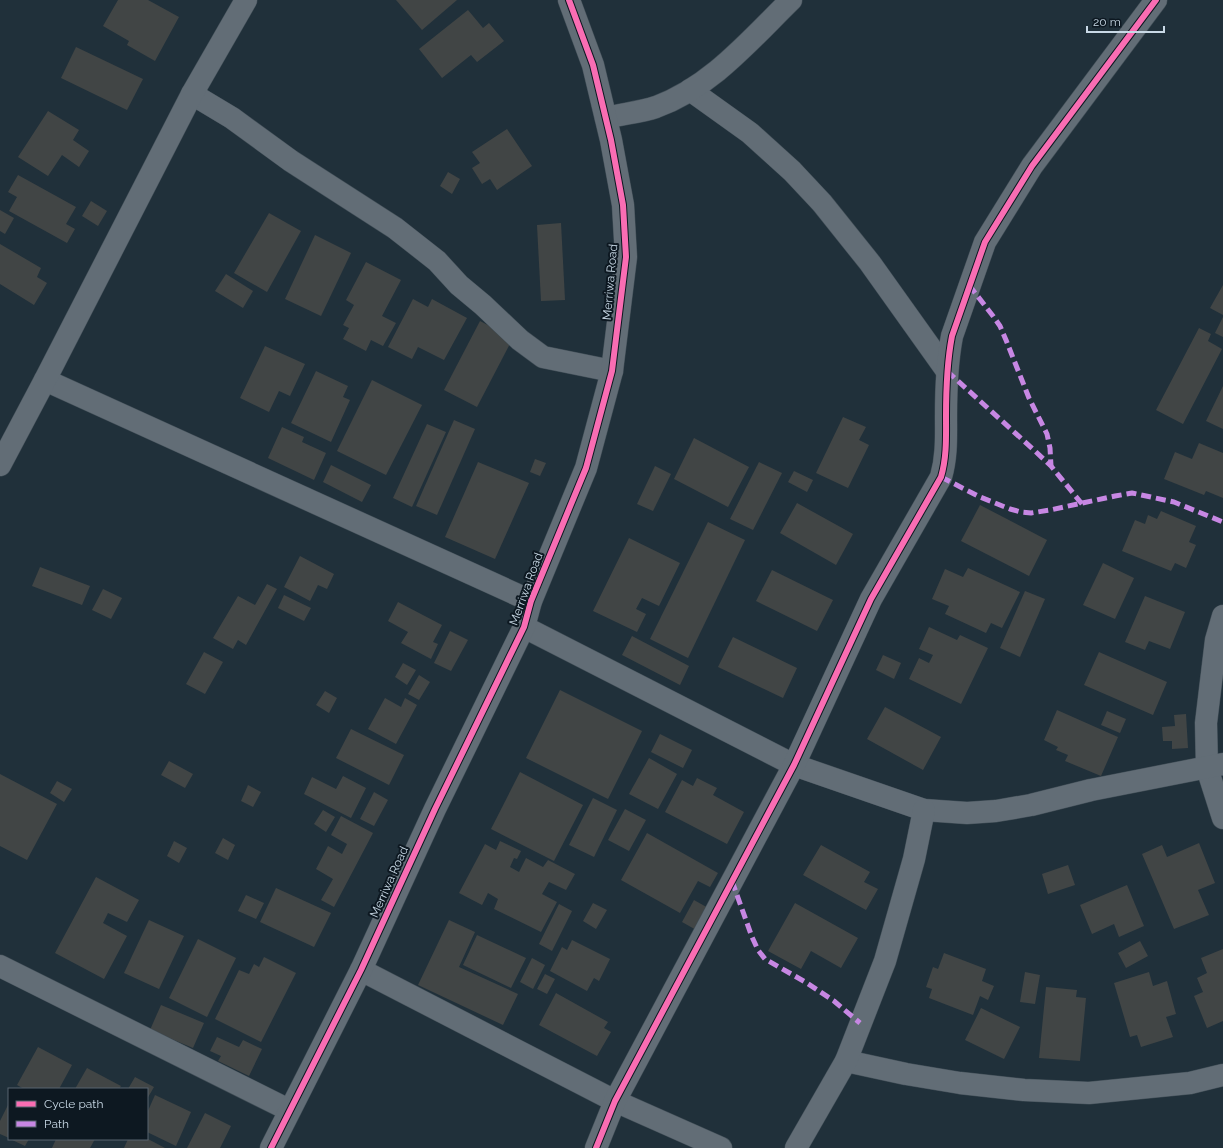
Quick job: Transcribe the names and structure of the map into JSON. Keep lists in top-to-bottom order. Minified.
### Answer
{"streets":{"street":["Merriwa Road"]},"legend":["Cycle path","Path"],"scale_bar":"20 m"}
